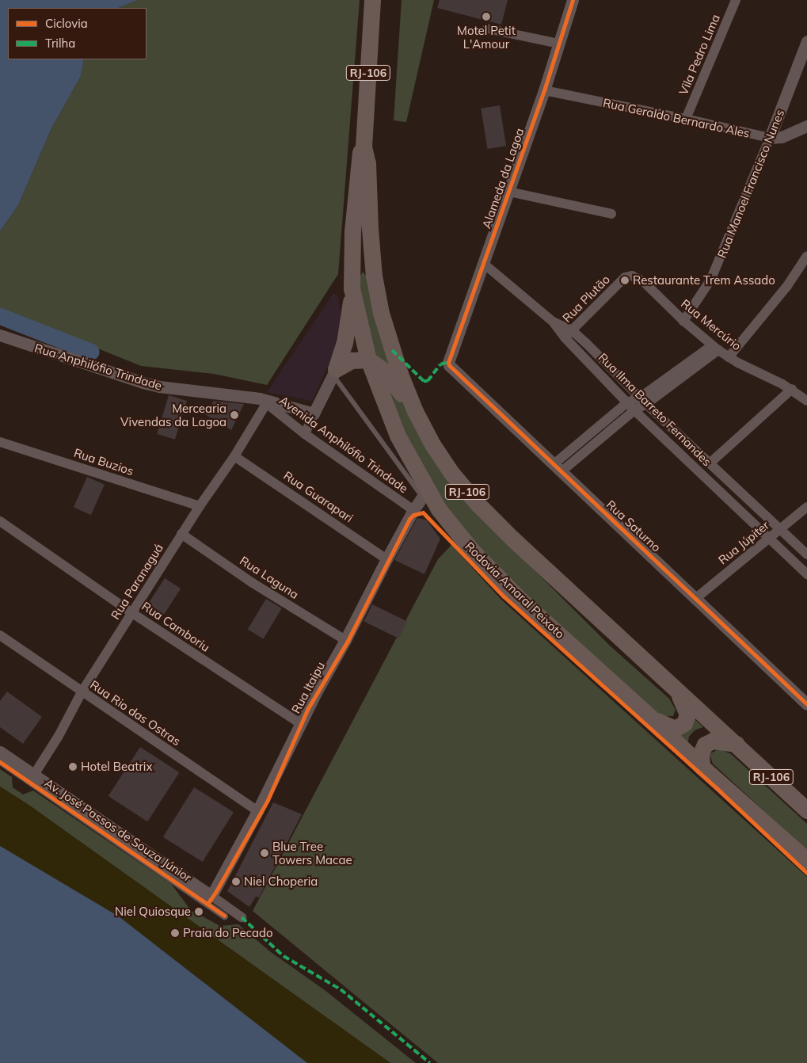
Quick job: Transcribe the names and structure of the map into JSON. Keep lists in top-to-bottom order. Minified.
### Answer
{"streets":{"highway":["RJ-106","Rodovia Amaral Peixoto"],"street":["Vila Pedro Lima","Rua Geraldo Bernardo Ales","Alameda da Lagoa","Rua Manoel Francisco Nunes","Rua Plutão","Rua Mercúrio","Rua Anphilófio Trindade","Rua Ilma Barreto Fernandes","Avenida Anphilófio Trindade","Rua Buzios","Rua Guarapari","Rua Saturno","Rua Júpiter","Rua Laguna","Rua Paranaguá","Rua Camboriu","Rua Itaipu","Rua Rio das Ostras","Av. José Passos de Souza Júnior"]},"crossings":[["Vila Pedro Lima","Rua Geraldo Bernardo Ales"],["Rua Geraldo Bernardo Ales","Alameda da Lagoa"],["Rua Geraldo Bernardo Ales","Rua Manoel Francisco Nunes"],["Alameda da Lagoa","Rua Ilma Barreto Fernandes"],["Alameda da Lagoa","Rua Saturno"],["Rua Manoel Francisco Nunes","Rua Mercúrio"],["Rua Plutão","Rua Mercúrio"],["Rua Plutão","Rua Ilma Barreto Fernandes"],["Rua Anphilófio Trindade","Avenida Anphilófio Trindade"],["Rua Anphilófio Trindade","Rua Paranaguá"],["Rua Ilma Barreto Fernandes","Rua Júpiter"],["Avenida Anphilófio Trindade","Rua Paranaguá"],["Avenida Anphilófio Trindade","Rua Itaipu"],["Rua Buzios","Rua Paranaguá"],["Rua Guarapari","Rua Paranaguá"],["Rua Guarapari","Rua Itaipu"],["Rua Saturno","Rua Júpiter"],["Rua Laguna","Rua Paranaguá"],["Rua Laguna","Rua Itaipu"],["Rua Paranaguá","Rua Camboriu"],["Rua Paranaguá","Rua Rio das Ostras"],["Rodovia Amaral Peixoto","Rua Itaipu"],["Rua Camboriu","Rua Itaipu"],["Rua Itaipu","Rua Rio das Ostras"]],"places":["Motel Petit L'Amour","Restaurante Trem Assado","Mercearia Vivendas da Lagoa","Hotel Beatrix","Blue Tree Towers Macae","Niel Choperia","Niel Quiosque","Praia do Pecado"],"legend":["Ciclovia","Trilha"]}
